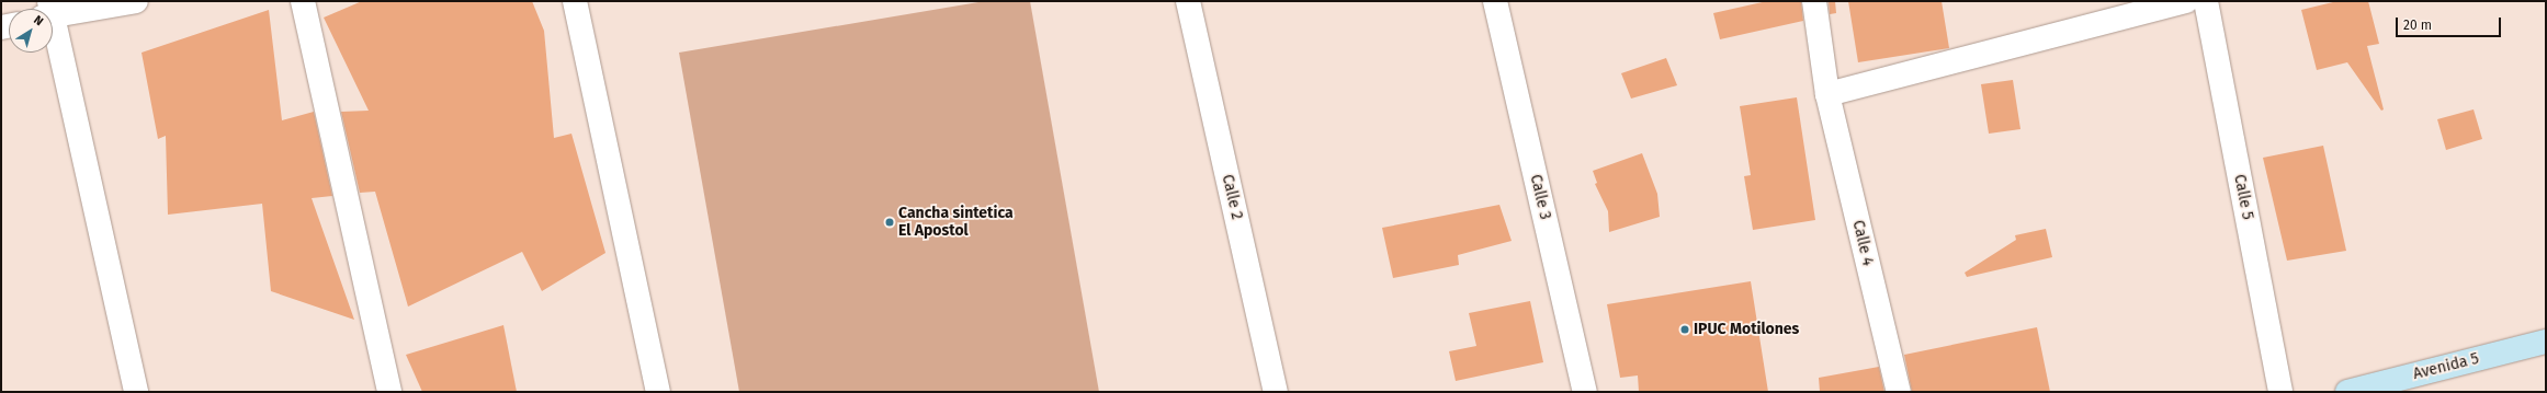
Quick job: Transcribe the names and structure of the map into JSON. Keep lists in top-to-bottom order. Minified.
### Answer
{"streets":{"street":["Calle 2","Calle 3","Calle 5","Calle 4","Avenida 5"]},"places":["Cancha sintetica El Apostol","IPUC Motilones"],"scale_bar":"20 m","north":"top right"}
